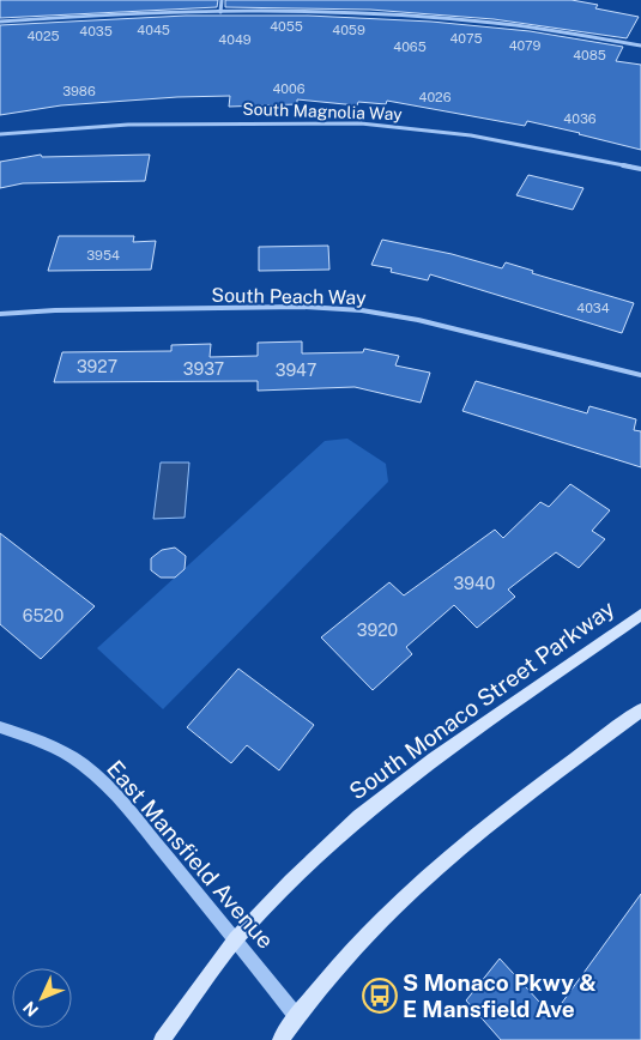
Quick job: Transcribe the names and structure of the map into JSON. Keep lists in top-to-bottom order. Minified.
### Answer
{"streets":{"main road":["South Monaco Street Parkway"],"street":["South Magnolia Way","South Peach Way","East Mansfield Avenue"]},"crossings":[["South Monaco Street Parkway","East Mansfield Avenue"]],"places":{"bus stop":["S Monaco Pkwy & E Mansfield Ave"]},"house_numbers":["4055","4045","4059","4035","4025","4075","4049","4079","4065","4085","4006","3986","4026","4036","3954","4034","3927","3937","3947","3940","6520","3920"],"north":"bottom left"}
